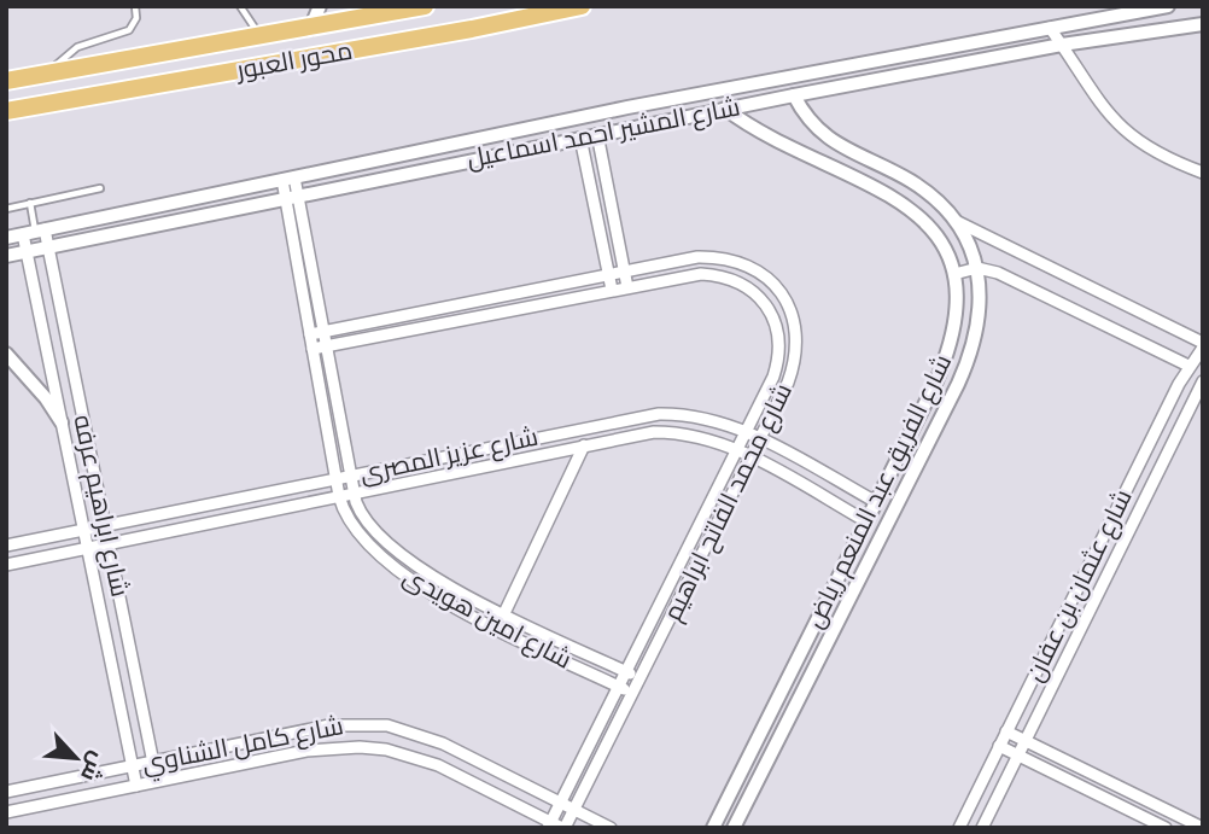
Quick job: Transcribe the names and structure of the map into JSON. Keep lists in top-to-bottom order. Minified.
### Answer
{"streets":{"highway":["محور العبور"],"street":["شارع المشير احمد اسماعيل","شارع عزيز المصرى","شارع الفريق عبد المنعم رياض","شارع محمد الفاتح ابراهيم","شارع ابراهيم عرفه","شارع عثمان بن عفان","شارع امين هويدى","شارع كامل الشناوي"]},"crossings":[["شارع المشير احمد اسماعيل","شارع الفريق عبد المنعم رياض"],["شارع المشير احمد اسماعيل","شارع ابراهيم عرفه"],["شارع المشير احمد اسماعيل","شارع امين هويدى"],["شارع عزيز المصرى","شارع الفريق عبد المنعم رياض"],["شارع عزيز المصرى","شارع محمد الفاتح ابراهيم"],["شارع عزيز المصرى","شارع ابراهيم عرفه"],["شارع عزيز المصرى","شارع امين هويدى"],["شارع محمد الفاتح ابراهيم","شارع امين هويدى"],["شارع محمد الفاتح ابراهيم","شارع كامل الشناوي"],["شارع ابراهيم عرفه","شارع كامل الشناوي"]],"north":"bottom right"}
